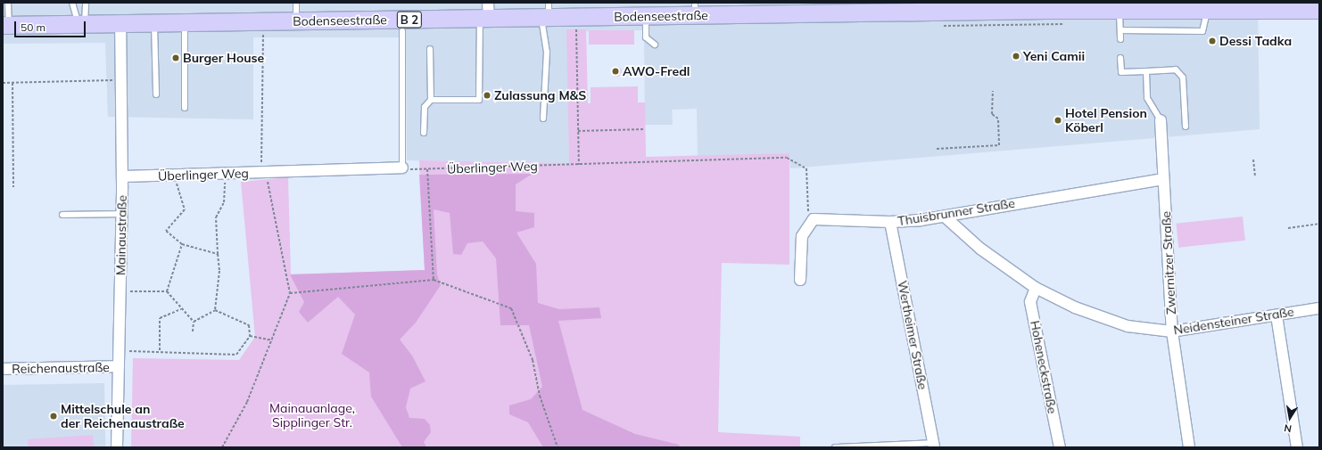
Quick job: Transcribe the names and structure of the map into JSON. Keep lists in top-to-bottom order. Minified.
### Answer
{"streets":{"main road":["Bodenseestraße","B 2"],"street":["Überlinger Weg","Thuisbrunner Straße","Mainaustraße","Zwernitzer Straße","Neidensteiner Straße","Wertheimer Straße","Hoheneckstraße","Reichenaustraße"]},"crossings":[["Bodenseestraße","Mainaustraße"],["Überlinger Weg","Thuisbrunner Straße"],["Überlinger Weg","Mainaustraße"],["Thuisbrunner Straße","Zwernitzer Straße"],["Thuisbrunner Straße","Neidensteiner Straße"],["Thuisbrunner Straße","Wertheimer Straße"],["Mainaustraße","Reichenaustraße"],["Zwernitzer Straße","Neidensteiner Straße"],["Neidensteiner Straße","Hoheneckstraße"]],"parks":["Mainauanlage, Sipplinger Str."],"places":["Dessi Tadka","Yeni Camii","Burger House","AWO-Fredl","Zulassung M&S","Hotel Pension Köberl","Mittelschule an der Reichenaustraße"],"scale_bar":"50 m","north":"bottom"}
